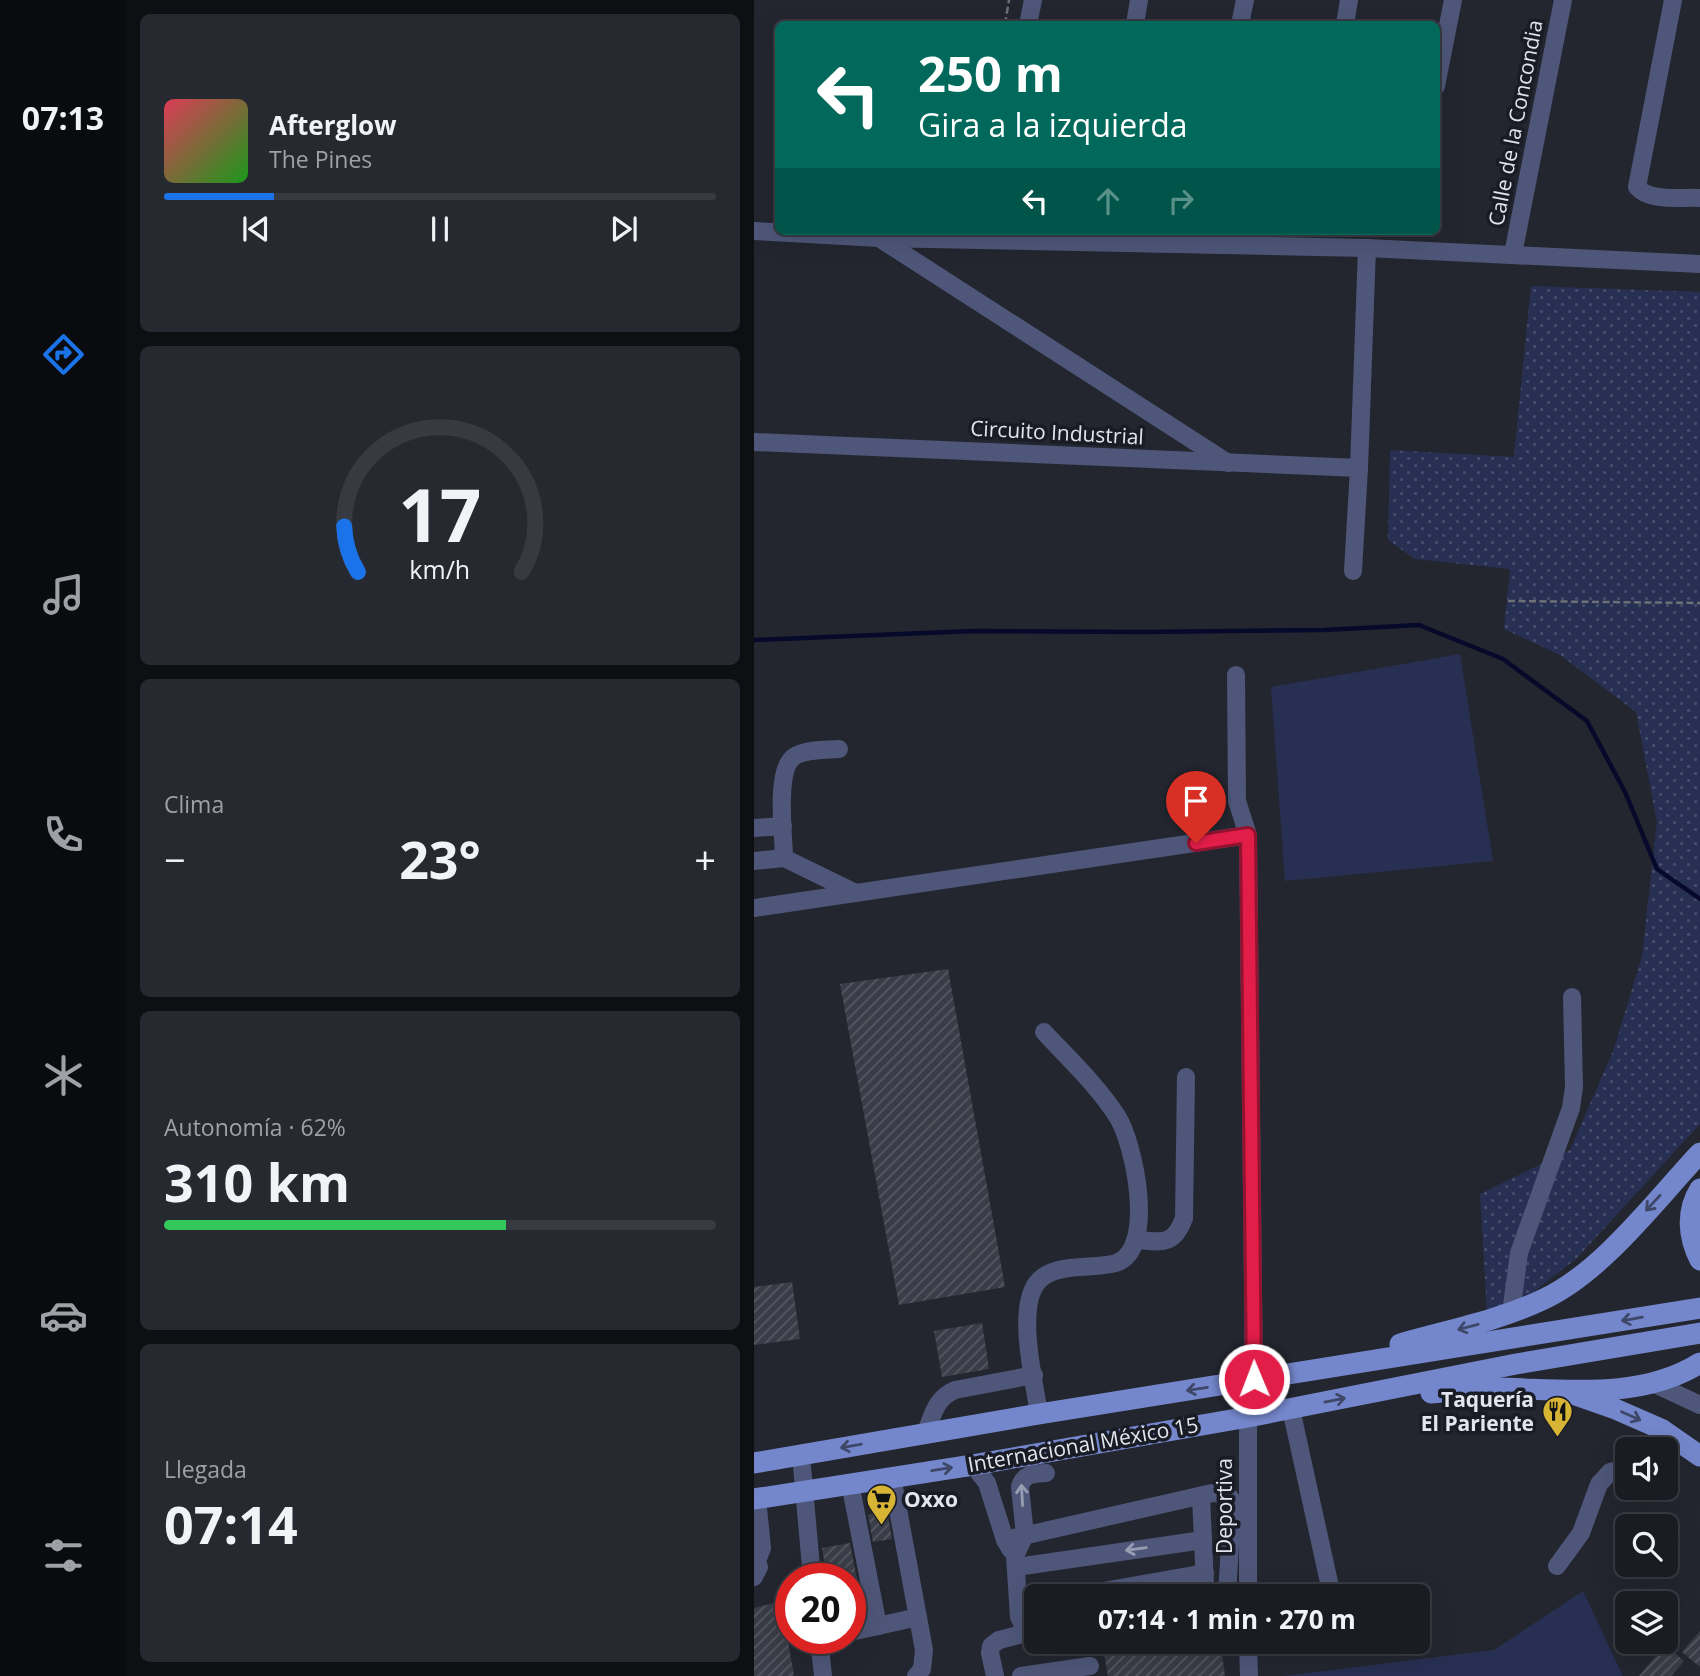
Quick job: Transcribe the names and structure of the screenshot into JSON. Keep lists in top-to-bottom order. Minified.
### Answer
{"streets":{"main road":["Internacional México 15"],"street":["Calle de la Concondia","Circuito Industrial","Deportiva"]},"crossings":[["Internacional México 15","Deportiva"]],"places":{"restaurant":["Taquería El Pariente"],"supermarket":["Oxxo"]},"page":{"tabs":"07:13","turn":["250 m","Gira a la izquierda"],"song":["Afterglow","The Pines"],"tile":["Clima",["Autonomía · 62%","310 km"],["Llegada","07:14"]],"heat":["−","23°","+"],"limit":"20","trip":"07:14 · 1 min · 270 m","gauge":["17","km/h"]}}
